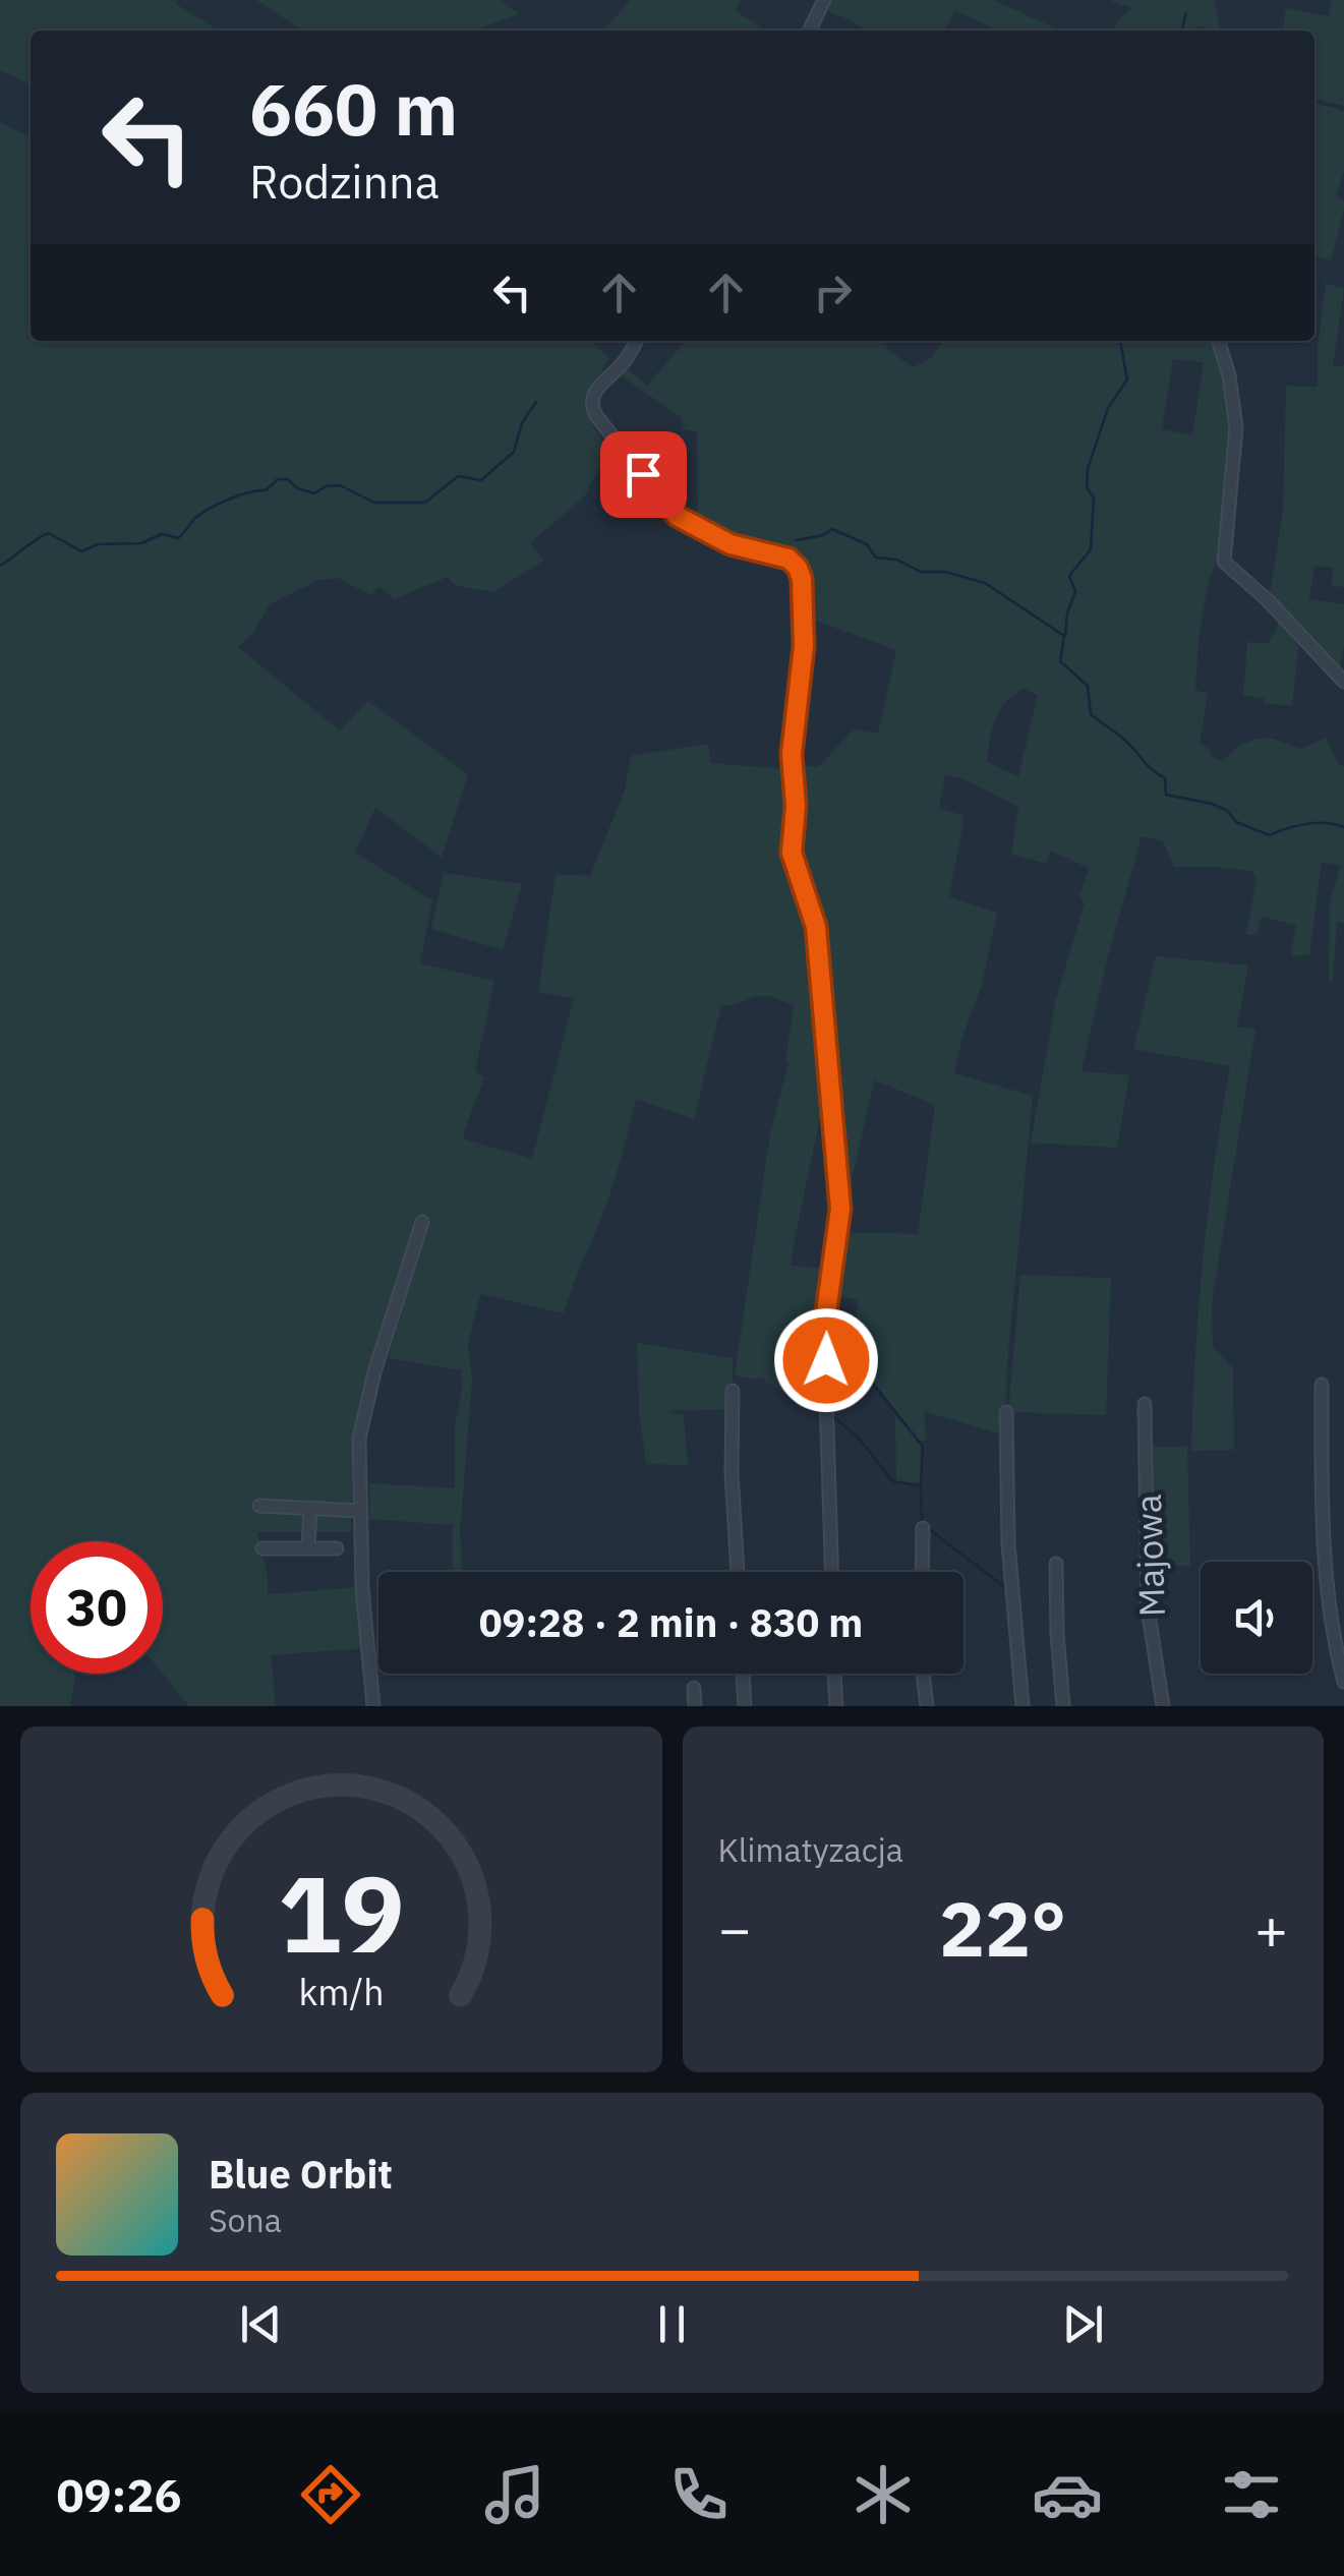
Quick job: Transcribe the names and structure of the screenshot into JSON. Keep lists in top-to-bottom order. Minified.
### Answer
{"streets":{"street":["Majowa"]},"page":{"turn":["660 m","Rodzinna"],"limit":"30","trip":"09:28 · 2 min · 830 m","tile":"Klimatyzacja","heat":["−","22°","+"],"song":["Blue Orbit","Sona"],"tabs":"09:26","gauge":["19","km/h"]}}
